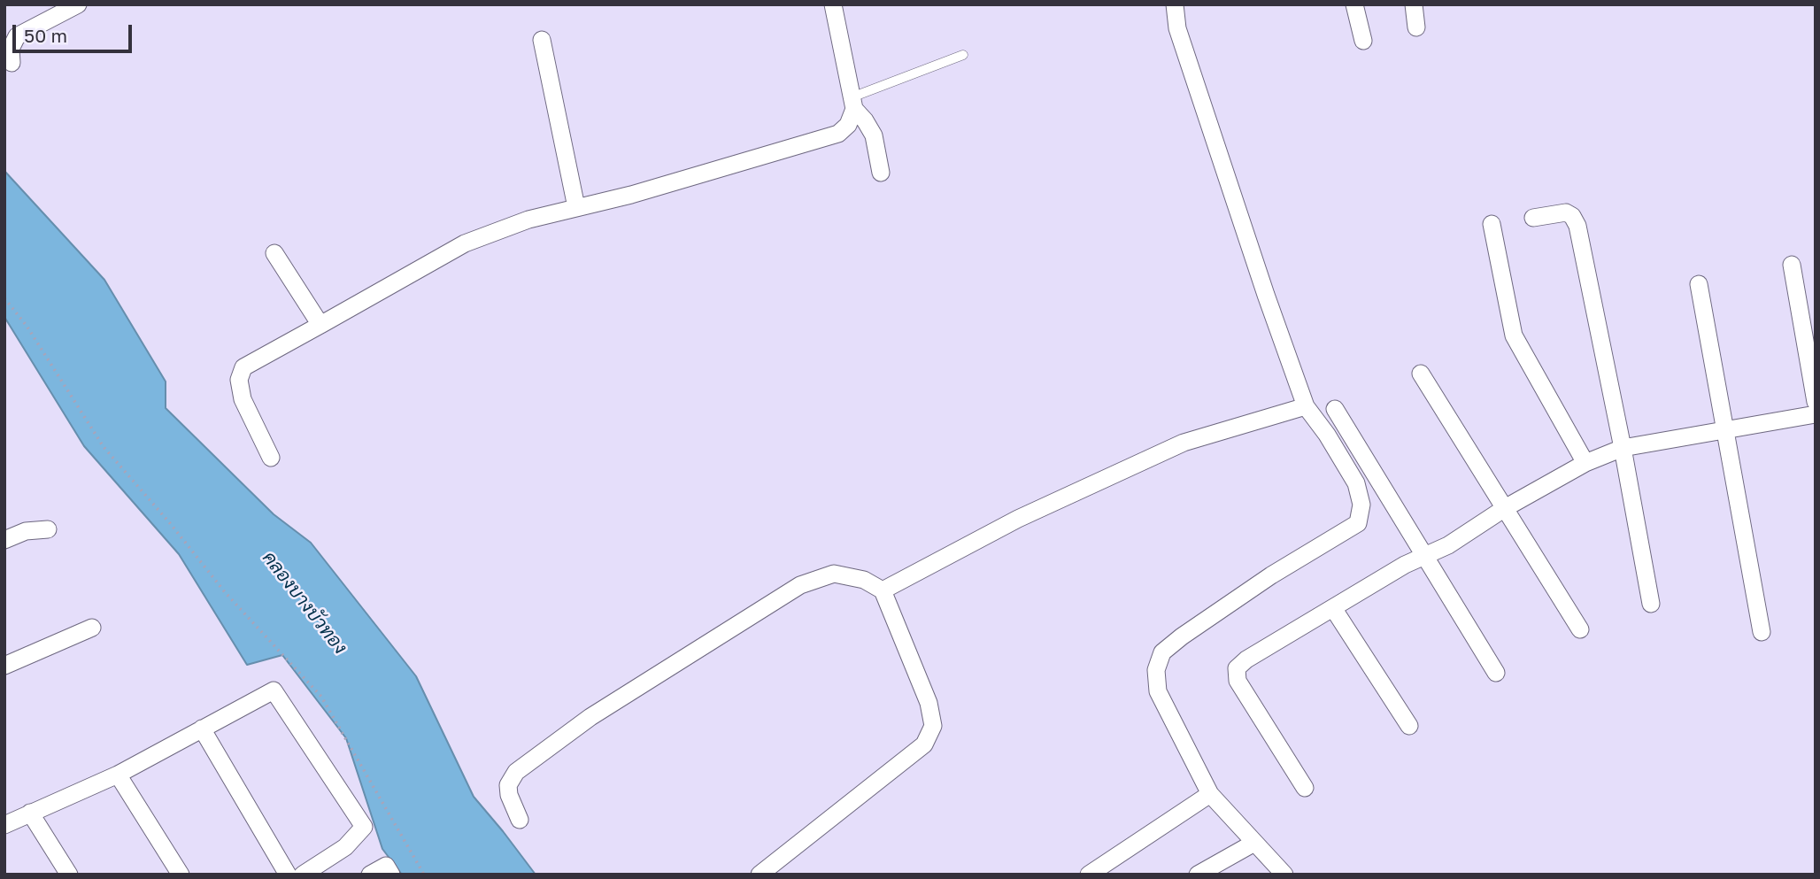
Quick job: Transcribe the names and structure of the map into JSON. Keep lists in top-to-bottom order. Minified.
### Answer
{"water":["คลองบางบัวทอง"],"scale_bar":"50 m"}
